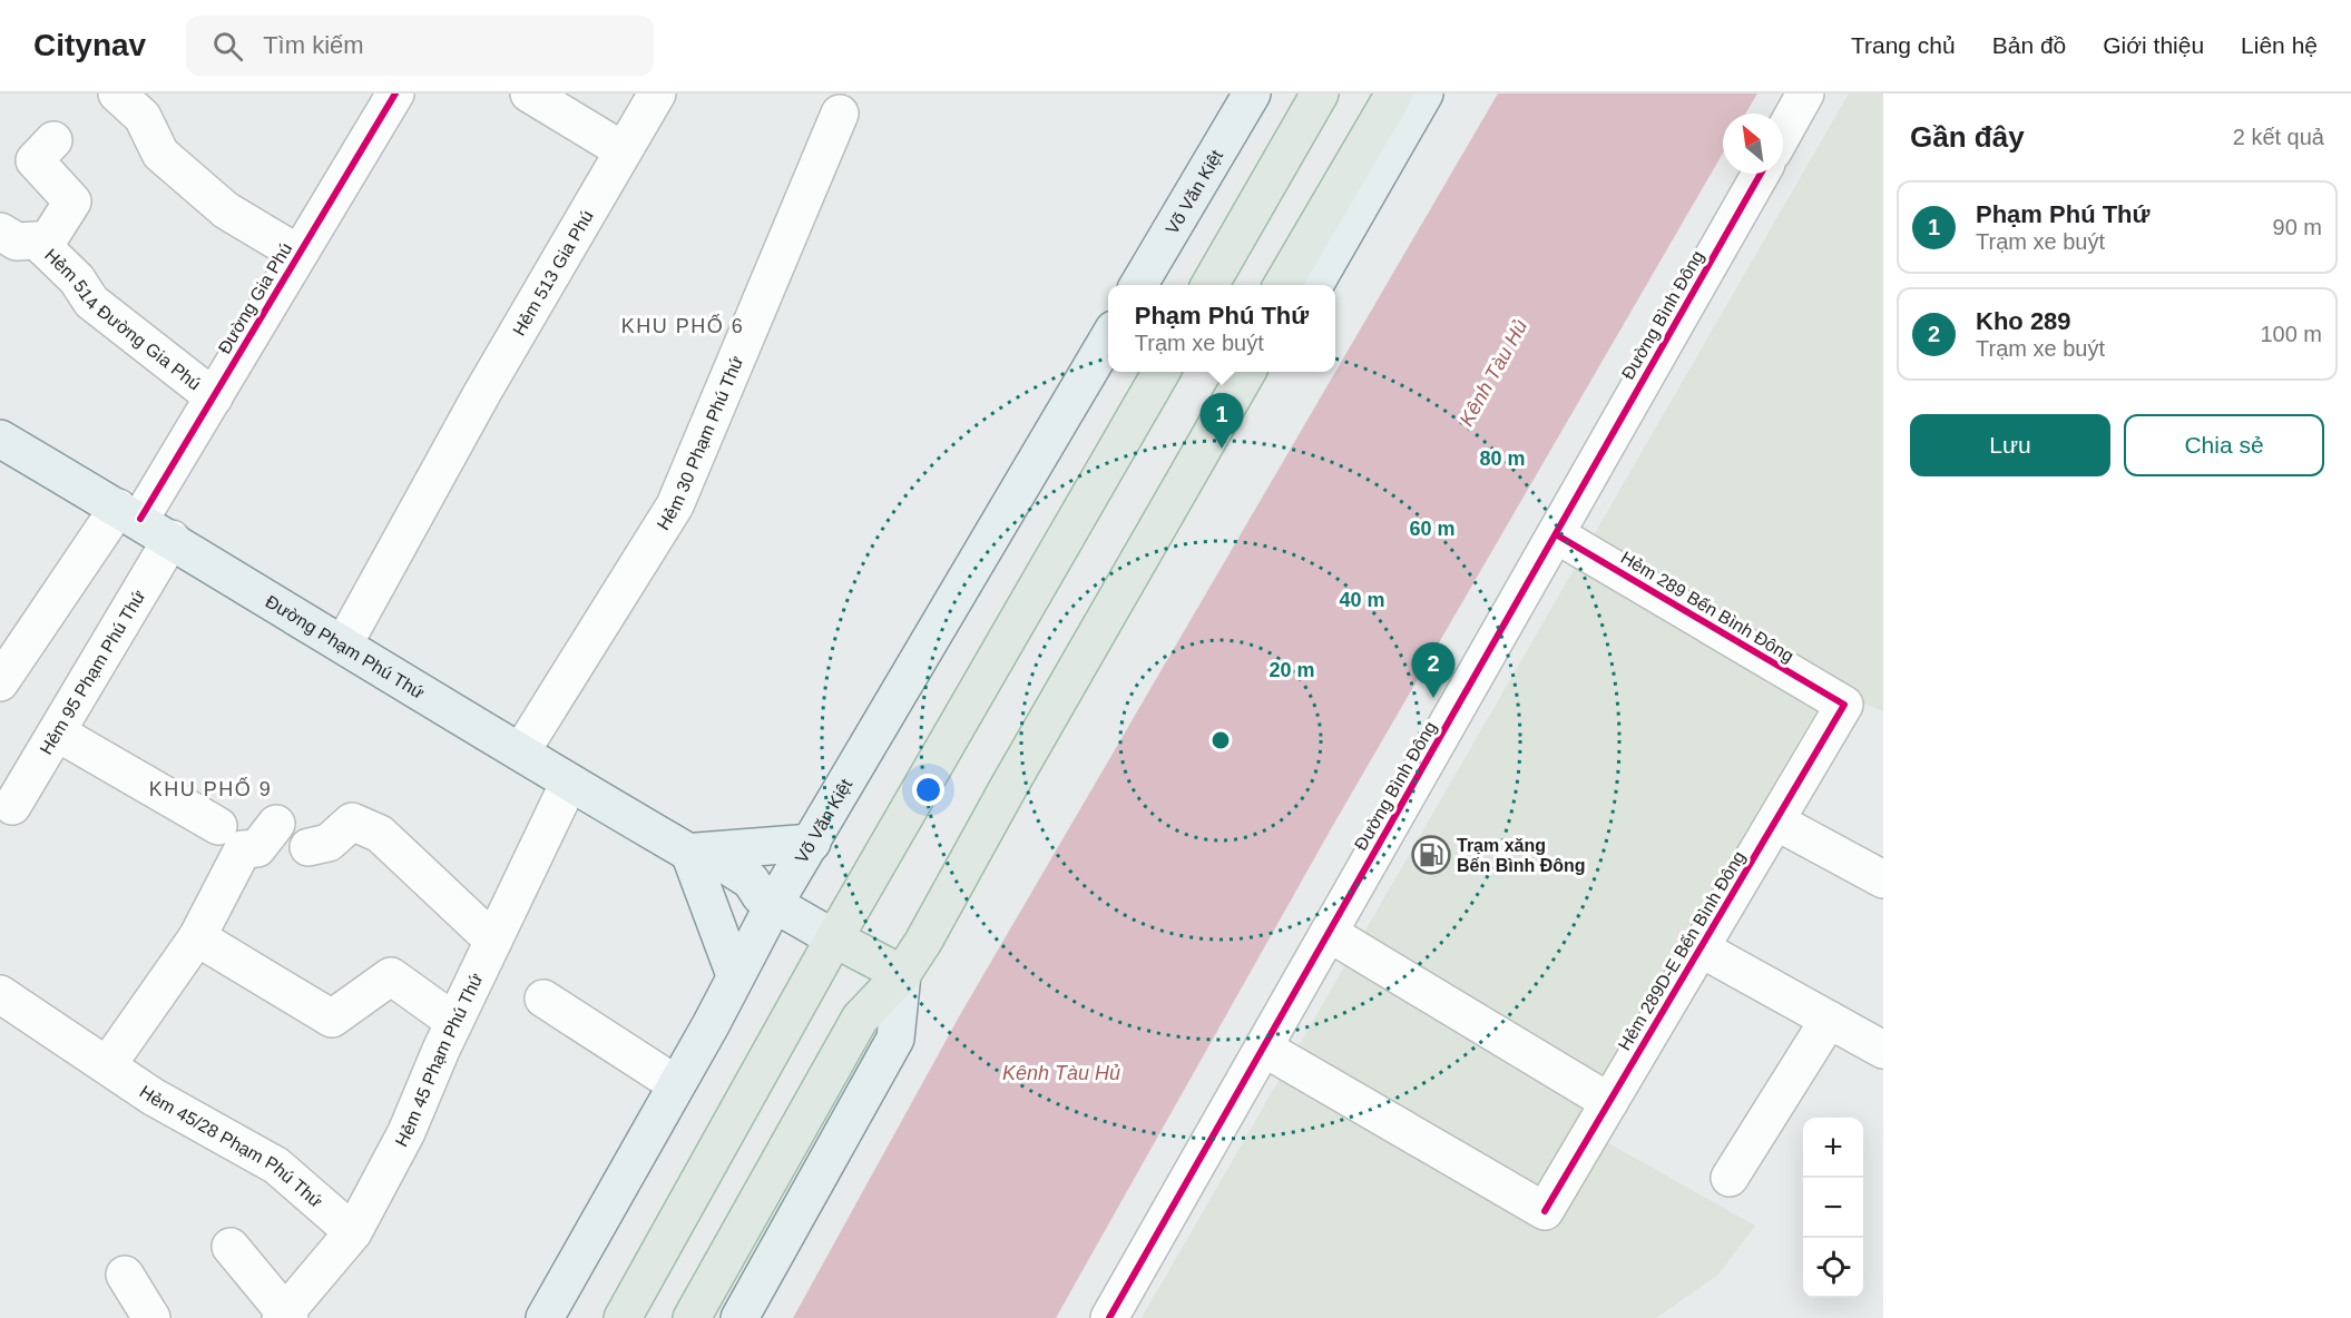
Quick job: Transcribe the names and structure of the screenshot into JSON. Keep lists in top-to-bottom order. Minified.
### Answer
{"streets":{"main road":["Võ Văn Kiệt","Đường Phạm Phú Thứ"],"street":["Hẻm 513 Gia Phú","Đường Gia Phú","Đường Bình Đông","Hẻm 514 Đường Gia Phú","Hẻm 30 Phạm Phú Thứ","Hẻm 289 Bến Bình Đông","Hẻm 95 Phạm Phú Thứ","Hẻm 289D-E Bến Bình Đông","Hẻm 45 Phạm Phú Thứ","Hẻm 45/28 Phạm Phú Thứ"]},"crossings":[["Võ Văn Kiệt","Đường Phạm Phú Thứ"],["Hẻm 513 Gia Phú","Đường Phạm Phú Thứ"],["Đường Gia Phú","Hẻm 514 Đường Gia Phú"],["Đường Gia Phú","Đường Phạm Phú Thứ"],["Đường Bình Đông","Hẻm 289 Bến Bình Đông"],["Đường Bình Đông","Hẻm 289D-E Bến Bình Đông"],["Hẻm 30 Phạm Phú Thứ","Đường Phạm Phú Thứ"],["Hẻm 289 Bến Bình Đông","Hẻm 289D-E Bến Bình Đông"],["Đường Phạm Phú Thứ","Hẻm 95 Phạm Phú Thứ"],["Đường Phạm Phú Thứ","Hẻm 45 Phạm Phú Thứ"],["Hẻm 45 Phạm Phú Thứ","Hẻm 45/28 Phạm Phú Thứ"]],"districts":["KHU PHỐ 6","KHU PHỐ 9"],"water":["Kênh Tàu Hủ"],"places":{"fuel station":["Trạm xăng Bến Bình Đông"]},"north":"top left","page":{"header":"Citynav","search":"Tìm kiếm","nav":["Trang chủ","Bản đồ","Giới thiệu","Liên hệ"],"heading":["Gần đây","2 kết quả"],"list":[{"mark":"1","name":"Phạm Phú Thứ","note":"Trạm xe buýt","value":"90 m"},{"mark":"2","name":"Kho 289","note":"Trạm xe buýt","value":"100 m"}],"popup":["Phạm Phú Thứ","Trạm xe buýt"],"pins":["1","2"],"buttons":["Lưu","Chia sẻ"],"map_buttons":["+","−"]},"rings":["80 m","60 m","40 m","20 m"]}
